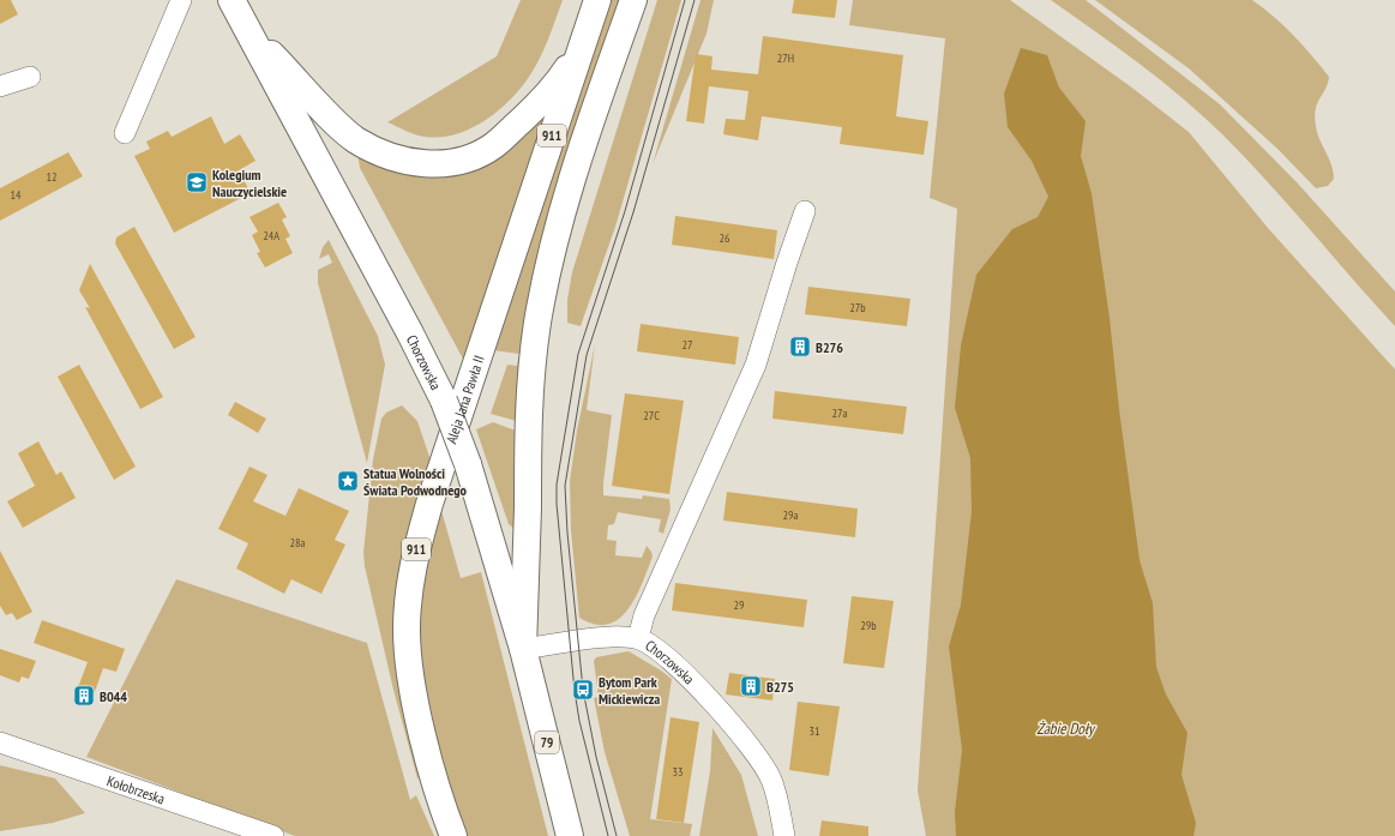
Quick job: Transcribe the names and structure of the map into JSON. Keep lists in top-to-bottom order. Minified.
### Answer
{"streets":{"main road":["911","Chorzowska","Aleja Jana Pawła II","79"],"street":["Kołobrzeska"]},"crossings":[["911","Chorzowska"]],"water":["Żabie Doły"],"places":{"school or university":["Kolegium Nauczycielskie"],"building":["B276","B275","B044"],"place":["Statua Wolności Świata Podwodnego"],"bus stop":["Bytom Park Mickiewicza"]},"house_numbers":["27H","12","14","24A","26","27b","27","27a","27C","29a","28a","29","29b","31","33"]}
